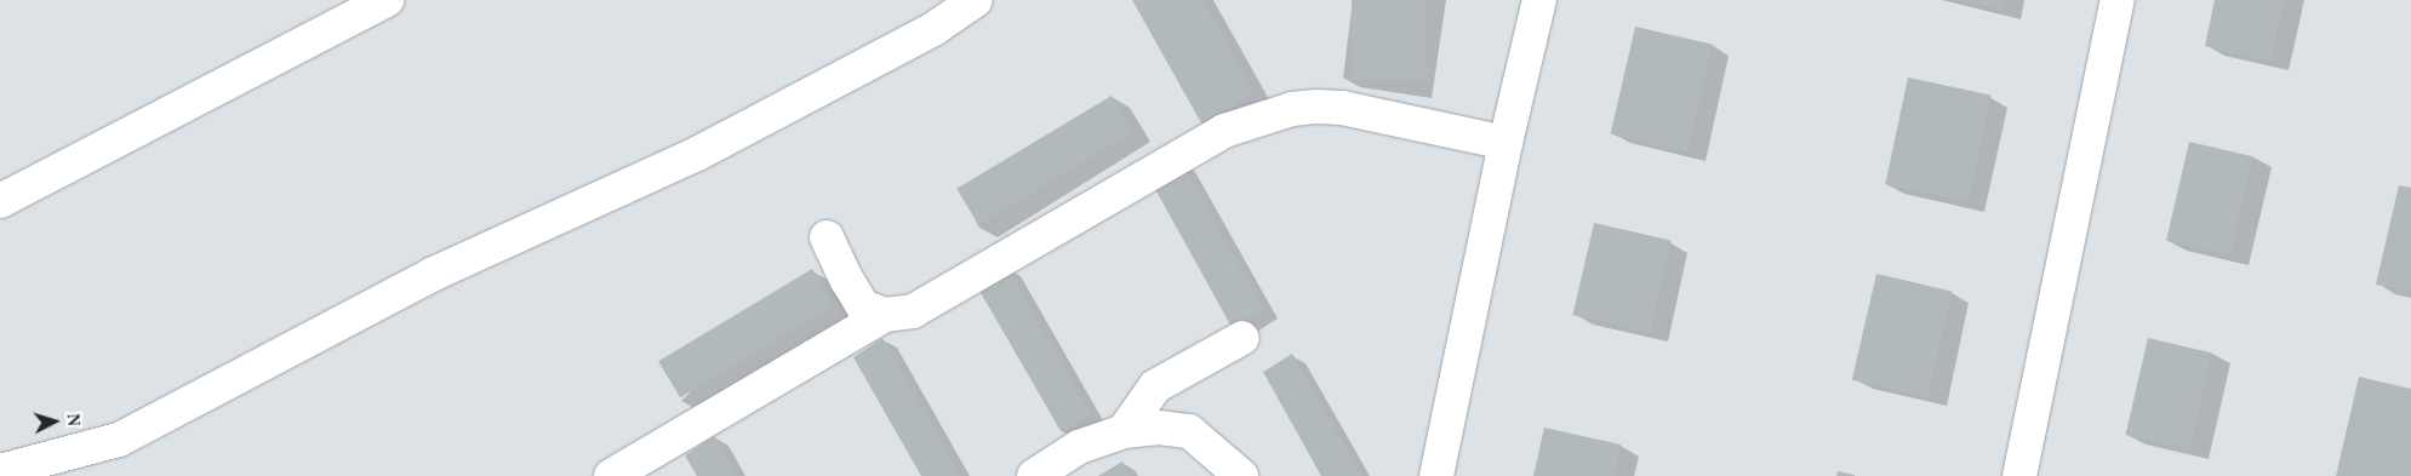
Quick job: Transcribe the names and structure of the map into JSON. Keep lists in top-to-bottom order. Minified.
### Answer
{"north":"right"}
